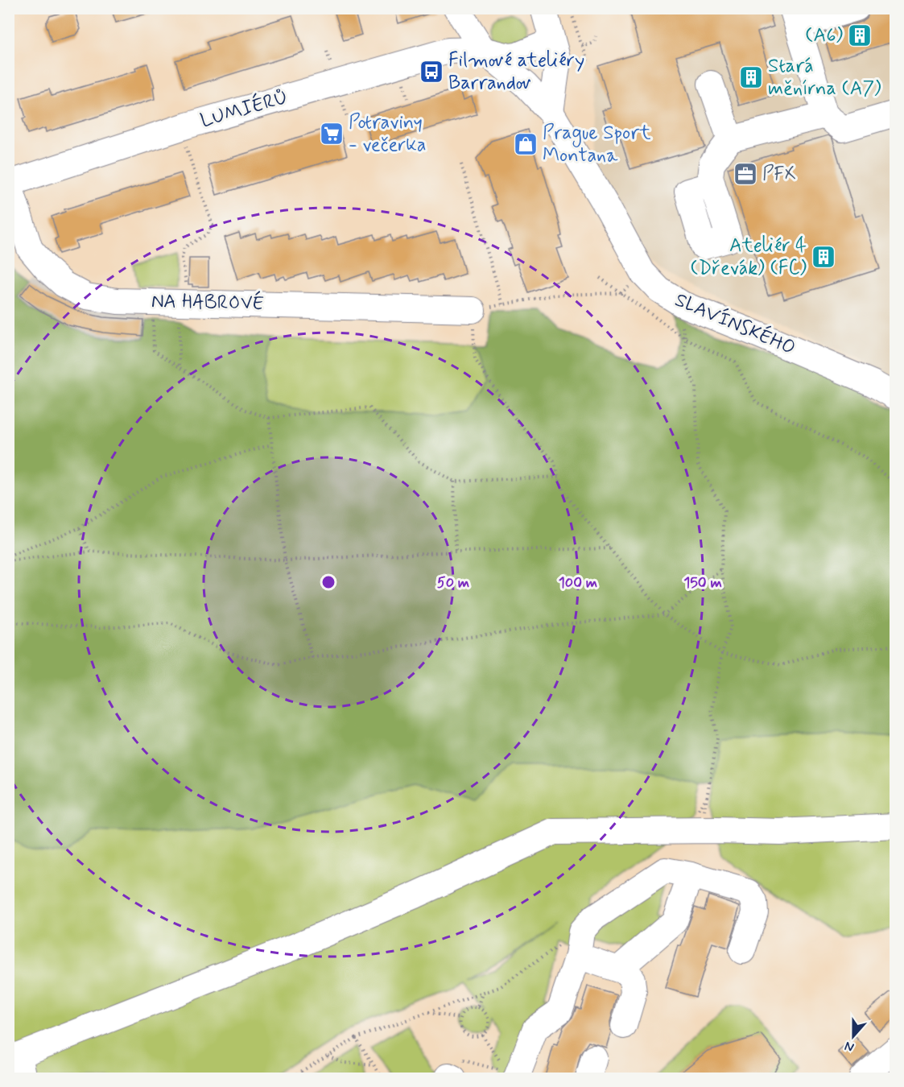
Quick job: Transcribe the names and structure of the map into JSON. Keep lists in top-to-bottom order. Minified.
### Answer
{"streets":{"street":["LUMIÉRŮ","NA HABROVÉ","SLAVÍNSKÉHO"]},"crossings":[["LUMIÉRŮ","NA HABROVÉ"],["LUMIÉRŮ","SLAVÍNSKÉHO"]],"places":{"building":["(A6)","Stará měnírna (A7)","Ateliér 4 (Dřevák) (FC)"],"bus stop":["Filmové ateliéry Barrandov"],"supermarket":["Potraviny - večerka"],"shop":["Prague Sport Montana"],"office":["PFX"]},"north":"bottom","rings":["50 m","100 m","150 m"]}
